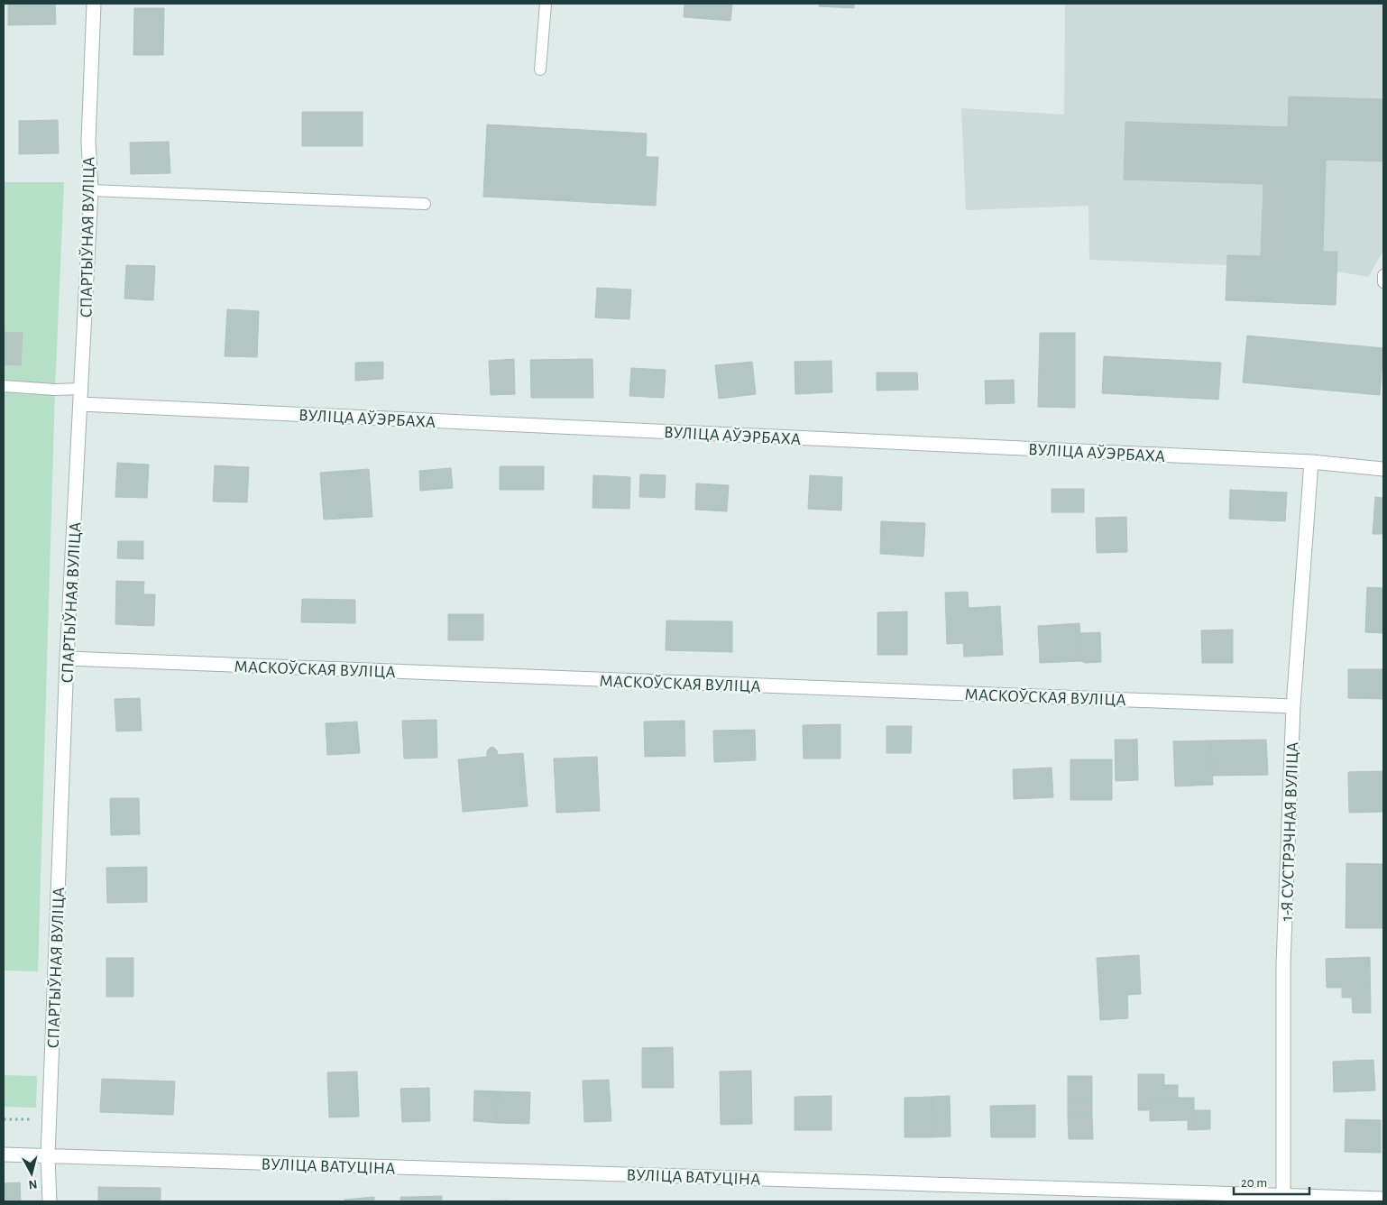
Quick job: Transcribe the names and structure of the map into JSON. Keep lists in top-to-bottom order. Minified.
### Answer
{"streets":{"street":["СПАРТЫЎНАЯ ВУЛІЦА","ВУЛІЦА АЎЭРБАХА","МАСКОЎСКАЯ ВУЛІЦА","1-Я СУСТРЭЧНАЯ ВУЛІЦА","ВУЛІЦА ВАТУЦІНА"]},"crossings":[["СПАРТЫЎНАЯ ВУЛІЦА","ВУЛІЦА АЎЭРБАХА"],["СПАРТЫЎНАЯ ВУЛІЦА","МАСКОЎСКАЯ ВУЛІЦА"],["СПАРТЫЎНАЯ ВУЛІЦА","ВУЛІЦА ВАТУЦІНА"],["ВУЛІЦА АЎЭРБАХА","1-Я СУСТРЭЧНАЯ ВУЛІЦА"],["МАСКОЎСКАЯ ВУЛІЦА","1-Я СУСТРЭЧНАЯ ВУЛІЦА"],["1-Я СУСТРЭЧНАЯ ВУЛІЦА","ВУЛІЦА ВАТУЦІНА"]],"scale_bar":"20 m","north":"bottom"}
